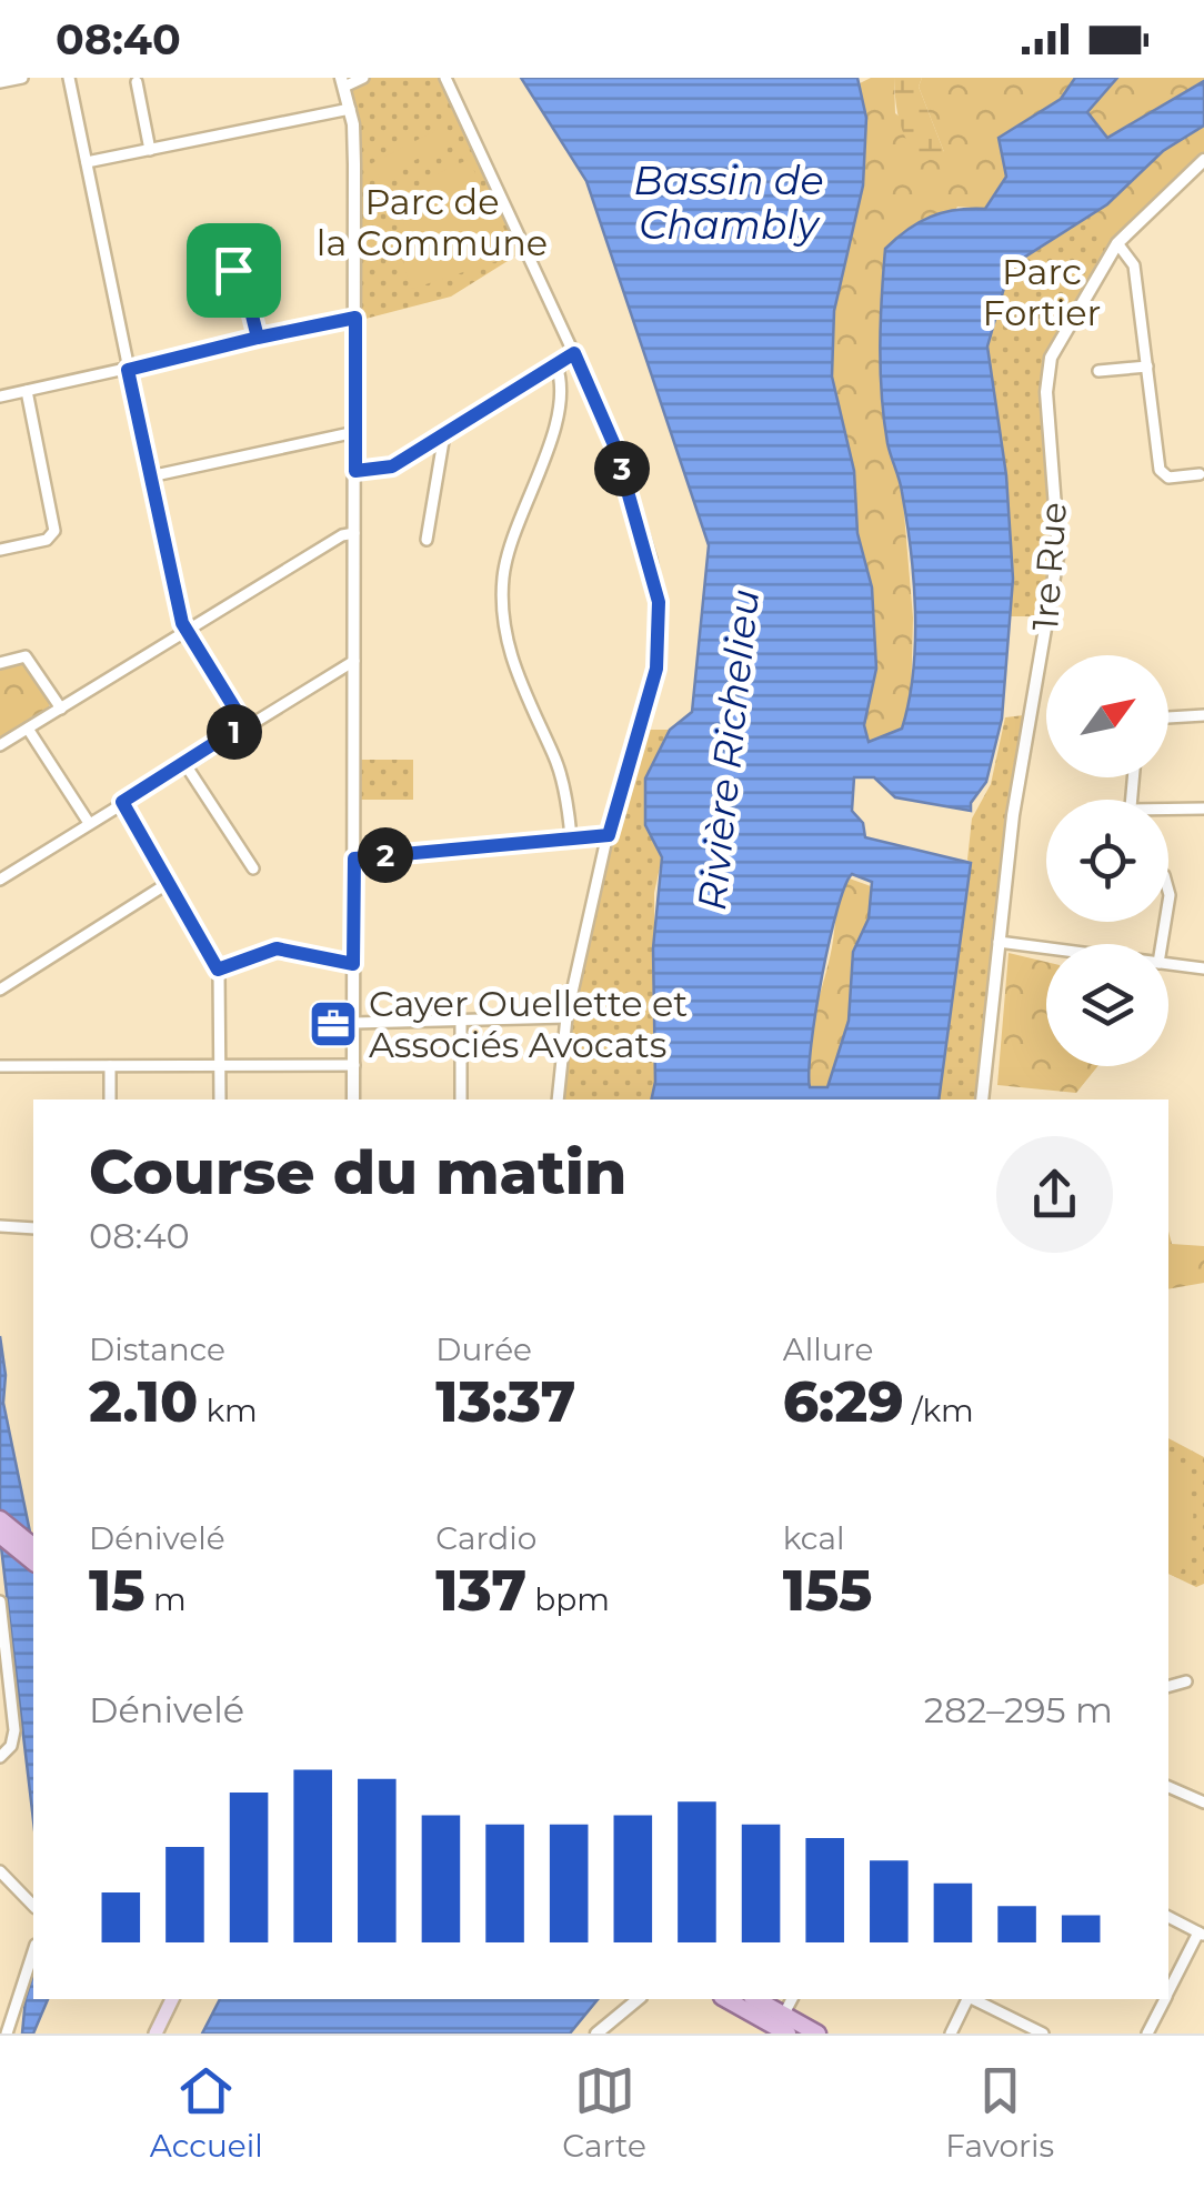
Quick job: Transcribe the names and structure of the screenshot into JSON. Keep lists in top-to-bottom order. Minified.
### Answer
{"streets":{"street":["1re Rue"]},"water":["Bassin de Chambly","Rivière Richelieu"],"parks":["Parc de la Commune","Parc Fortier"],"places":{"office":["Cayer Ouellette et Associés Avocats"]},"north":"top right","page":{"status":"08:40","pins":["3","1","2"],"heading":["Course du matin","08:40"],"stats":[["Distance","2.10 km"],["Durée","13:37"],["Allure","6:29 /km"],["Dénivelé","15 m"],["Cardio","137 bpm"],["kcal","155"]],"chart":["Dénivelé","282–295 m"],"tabs":["Accueil","Carte","Favoris"]}}
